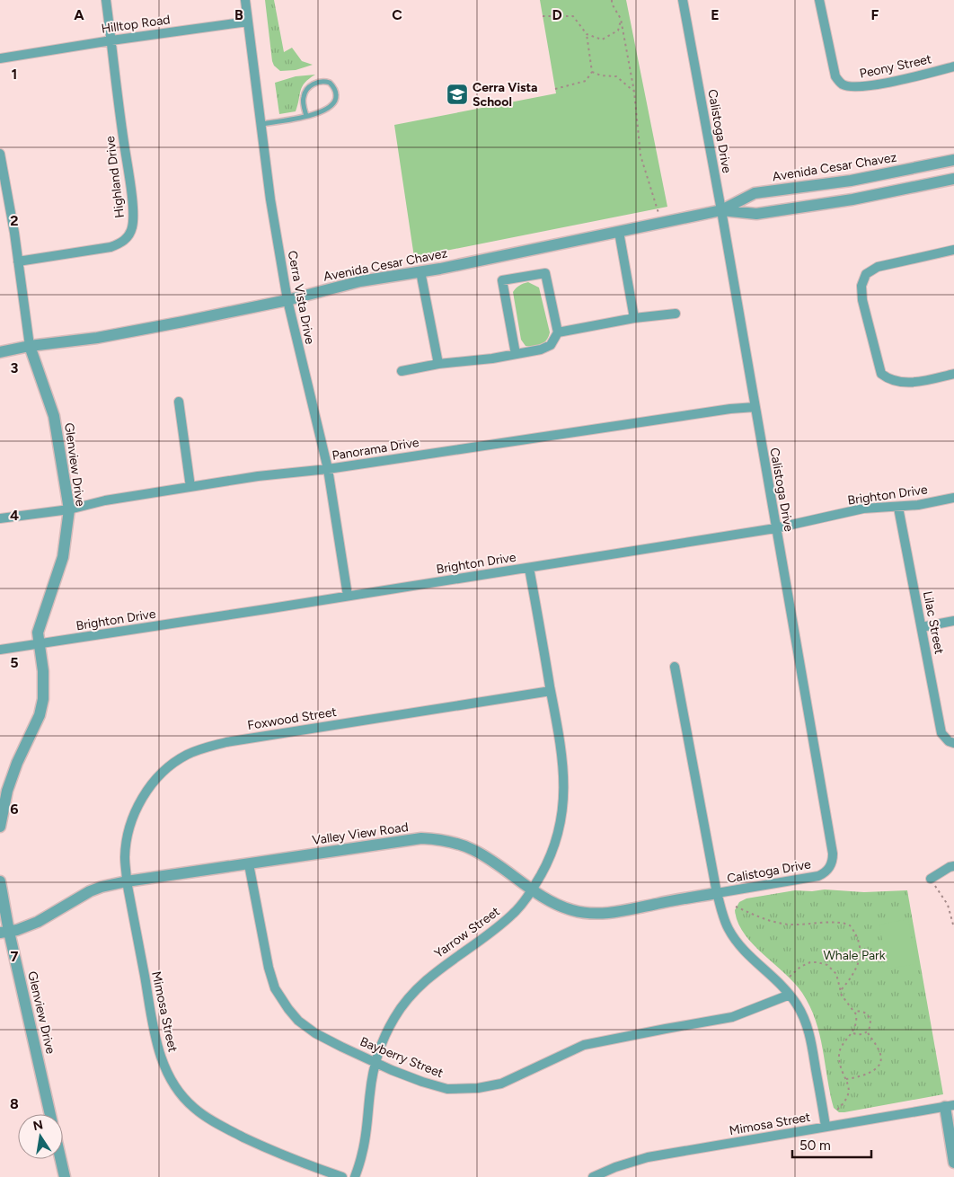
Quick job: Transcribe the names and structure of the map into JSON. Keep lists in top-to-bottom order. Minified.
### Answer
{"streets":{"street":["Hilltop Road","Peony Street","Calistoga Drive","Avenida Cesar Chavez","Highland Drive","Cerra Vista Drive","Panorama Drive","Glenview Drive","Brighton Drive","Lilac Street","Foxwood Street","Valley View Road","Yarrow Street","Mimosa Street","Bayberry Street"]},"crossings":[["Hilltop Road","Highland Drive"],["Hilltop Road","Cerra Vista Drive"],["Calistoga Drive","Avenida Cesar Chavez"],["Calistoga Drive","Panorama Drive"],["Calistoga Drive","Brighton Drive"],["Calistoga Drive","Valley View Road"],["Avenida Cesar Chavez","Cerra Vista Drive"],["Avenida Cesar Chavez","Glenview Drive"],["Highland Drive","Glenview Drive"],["Cerra Vista Drive","Panorama Drive"],["Cerra Vista Drive","Brighton Drive"],["Panorama Drive","Glenview Drive"],["Glenview Drive","Brighton Drive"],["Glenview Drive","Valley View Road"],["Brighton Drive","Lilac Street"],["Brighton Drive","Yarrow Street"],["Foxwood Street","Valley View Road"],["Foxwood Street","Yarrow Street"],["Foxwood Street","Mimosa Street"],["Valley View Road","Yarrow Street"],["Valley View Road","Mimosa Street"],["Valley View Road","Bayberry Street"],["Yarrow Street","Bayberry Street"]],"parks":["Whale Park"],"places":{"school or university":["Cerra Vista School"]},"scale_bar":"50 m","north":"top","grid":{"columns":["A","B","C","D","E","F"],"rows":["1","2","3","4","5","6","7","8"]}}
